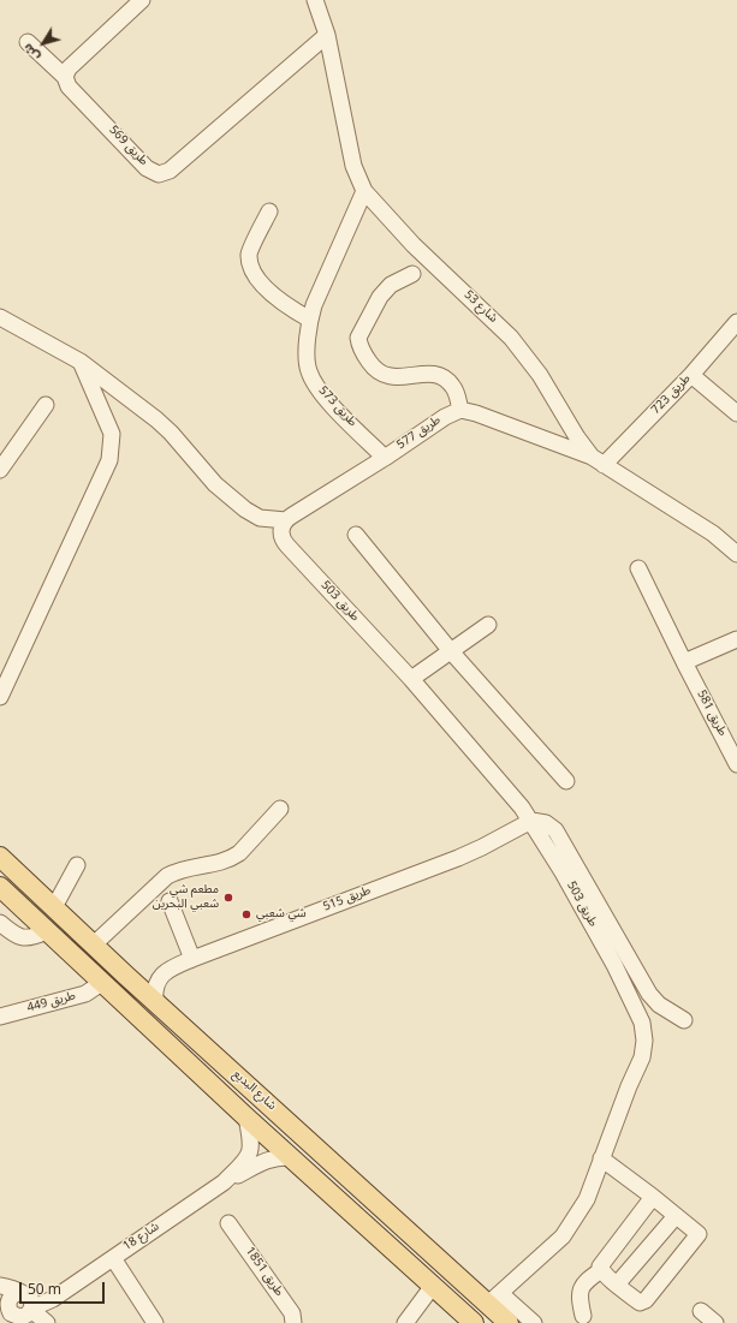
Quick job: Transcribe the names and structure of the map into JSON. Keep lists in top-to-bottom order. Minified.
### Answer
{"streets":{"main road":["شارع البديع"],"street":["طريق 569","شارع 53","طريق 723","طريق 573","طريق 577","طريق 503","طريق 581","طريق 515","طريق 449","شارع 18","طريق 1851"]},"crossings":[["طريق 569","شارع 53"],["شارع 53","طريق 723"],["شارع 53","طريق 573"],["طريق 573","طريق 577"],["طريق 577","طريق 503"],["طريق 503","طريق 515"],["طريق 503","شارع البديع"],["طريق 515","شارع البديع"],["طريق 449","شارع البديع"],["شارع البديع","شارع 18"]],"places":["مطعم شي شعبي البحرين","شي شعبي"],"scale_bar":"50 m","north":"bottom left"}
